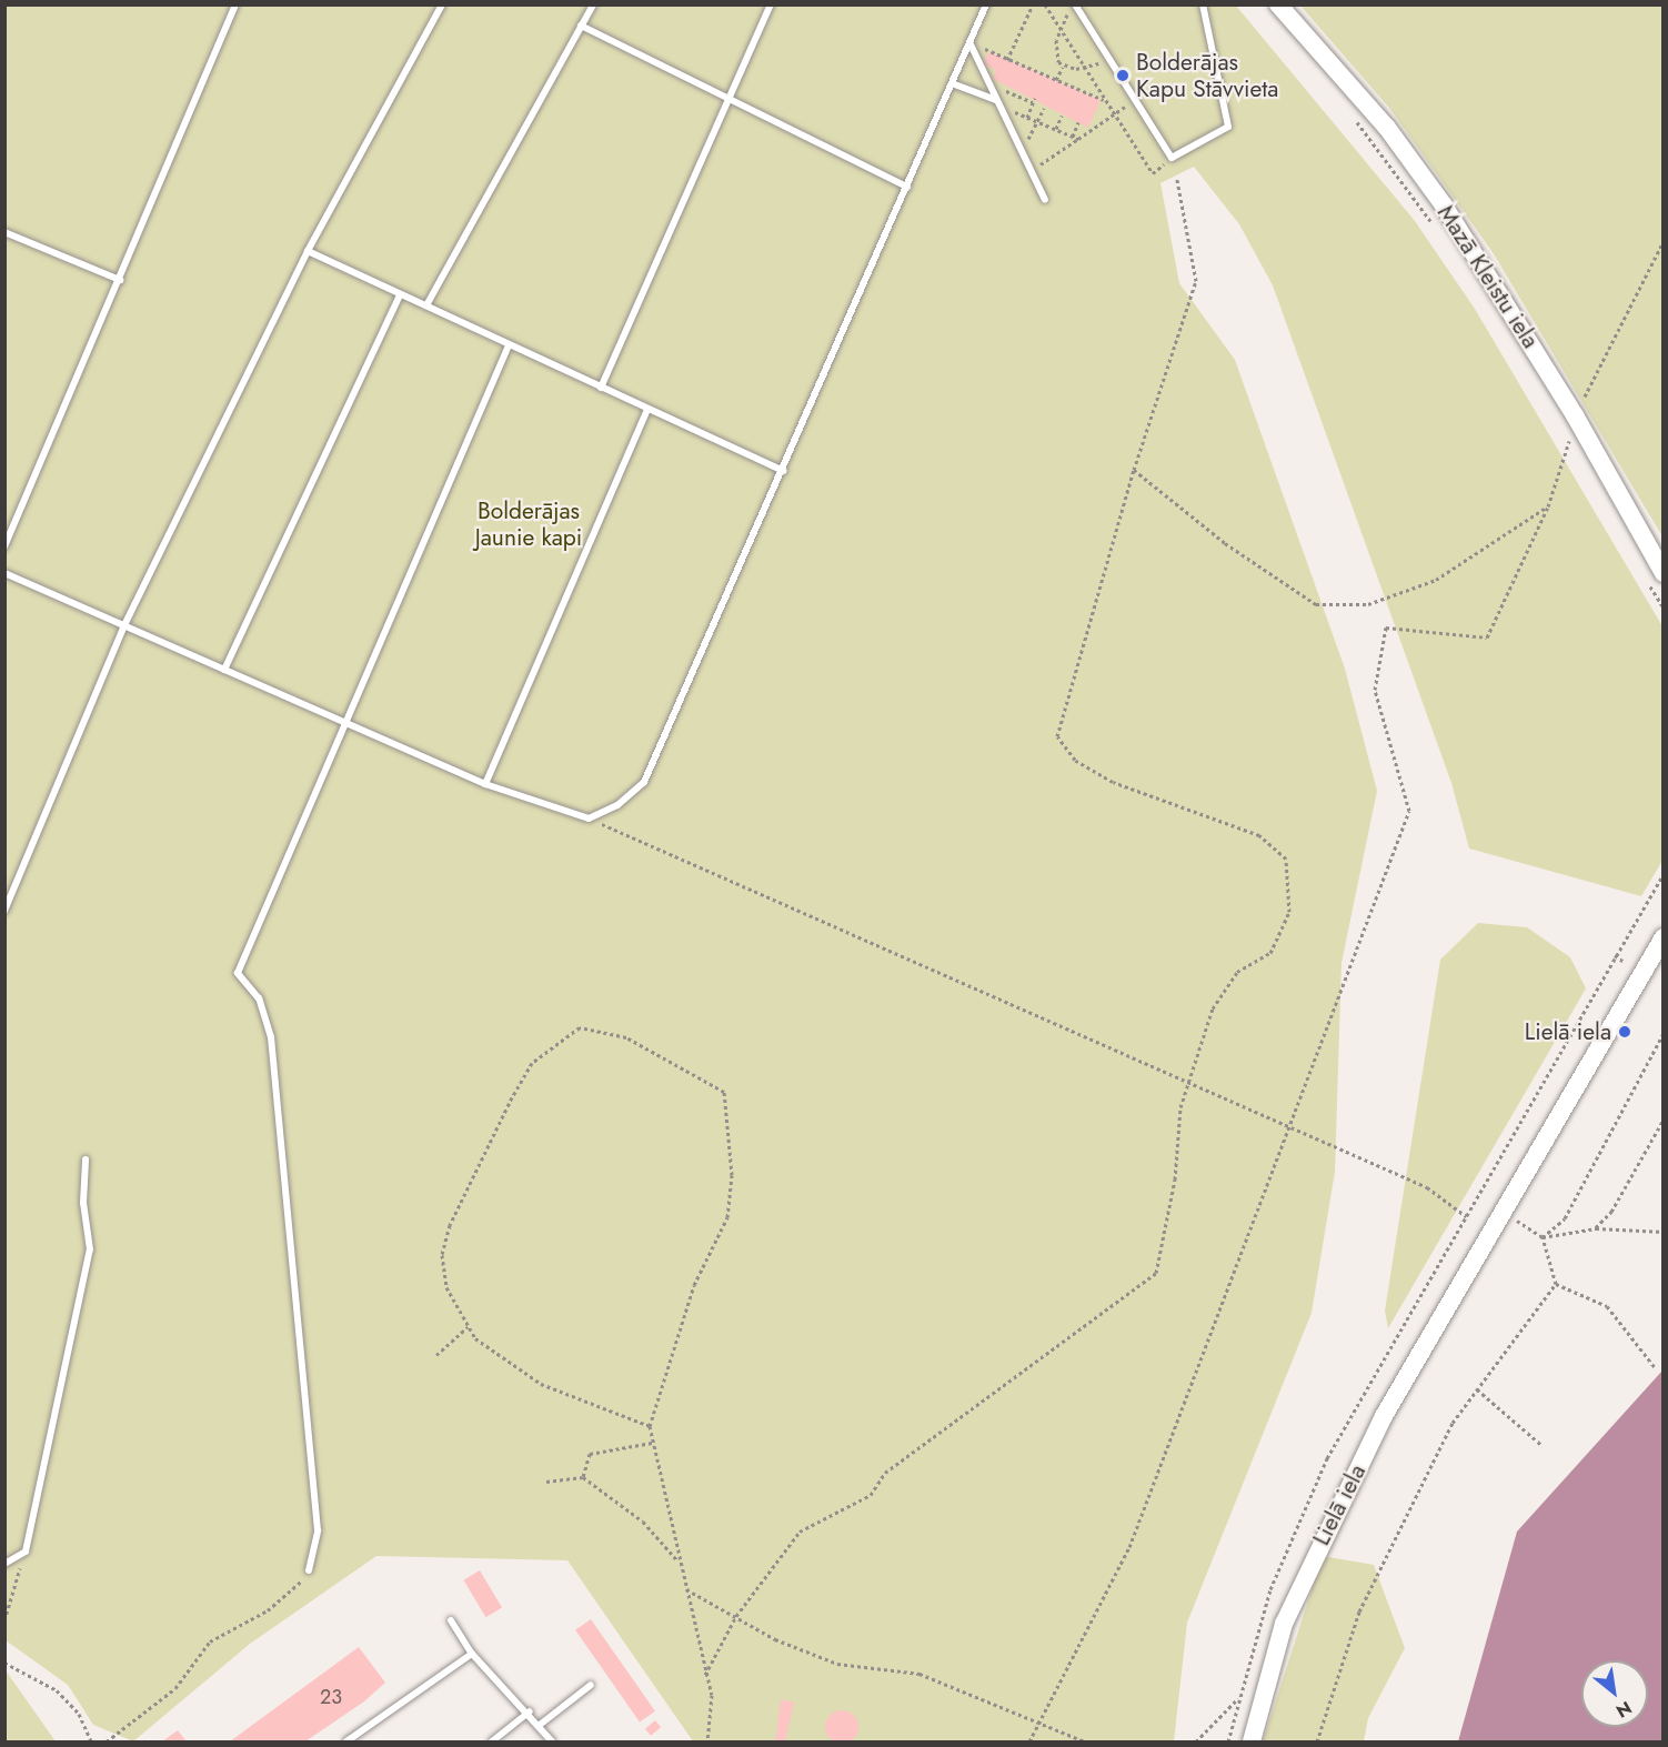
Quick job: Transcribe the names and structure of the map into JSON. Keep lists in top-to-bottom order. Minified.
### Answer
{"streets":{"main road":["Mazā Kleistu iela","Lielā iela"]},"parks":["Bolderājas Jaunie kapi"],"places":["Bolderājas Kapu Stāvvieta","Lielā iela"],"house_numbers":["23"],"north":"bottom right"}
